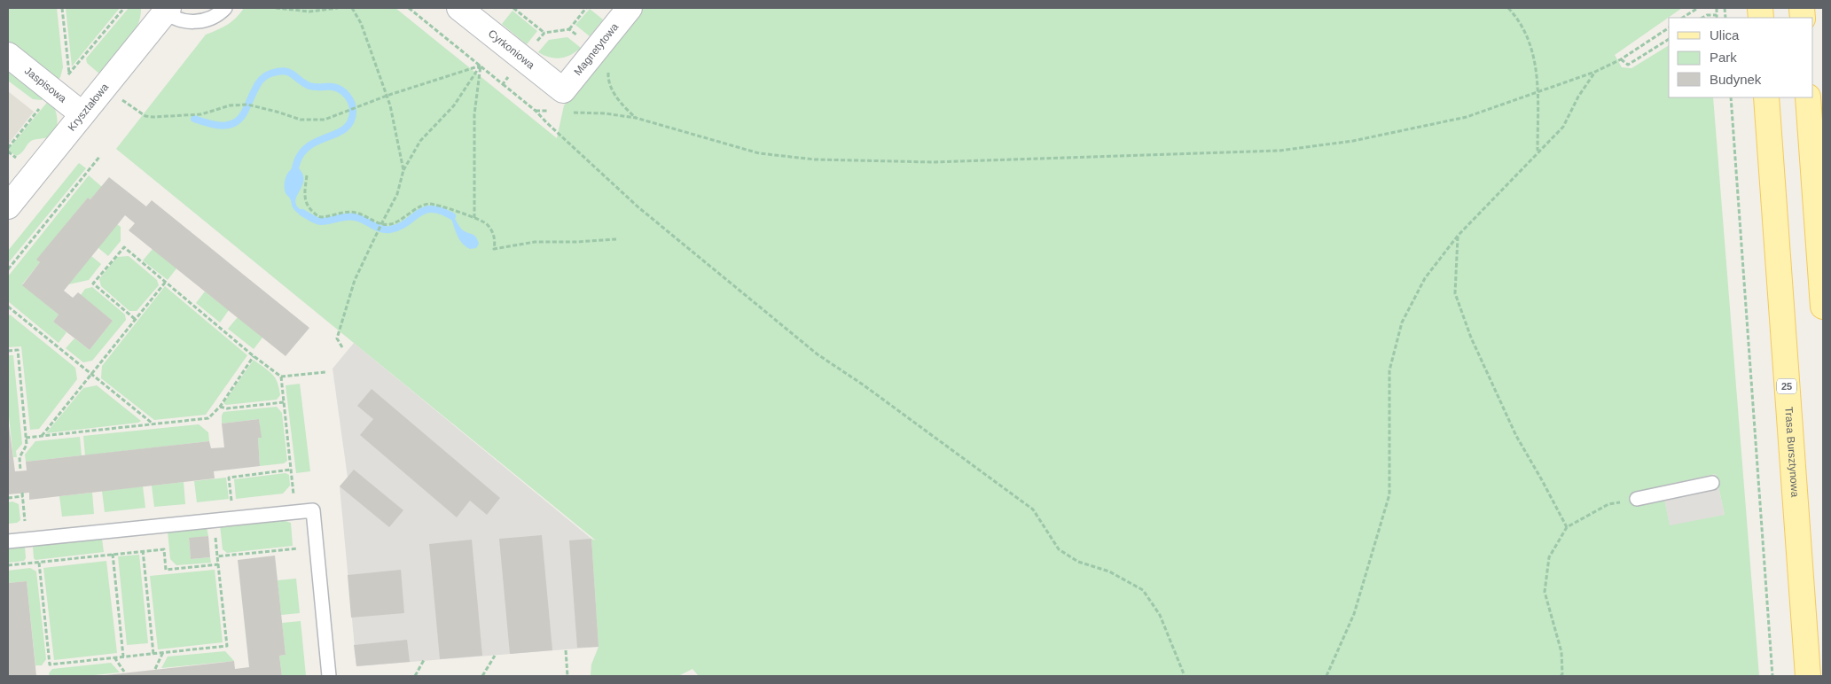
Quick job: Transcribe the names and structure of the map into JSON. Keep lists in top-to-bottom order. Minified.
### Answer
{"streets":{"main road":["25","Trasa Bursztynowa"],"street":["Cyrkoniowa","Magnetytowa","Jaspisowa","Kryształowa"]},"crossings":[["Cyrkoniowa","Magnetytowa"],["Jaspisowa","Kryształowa"]],"legend":["Ulica","Park","Budynek"]}
